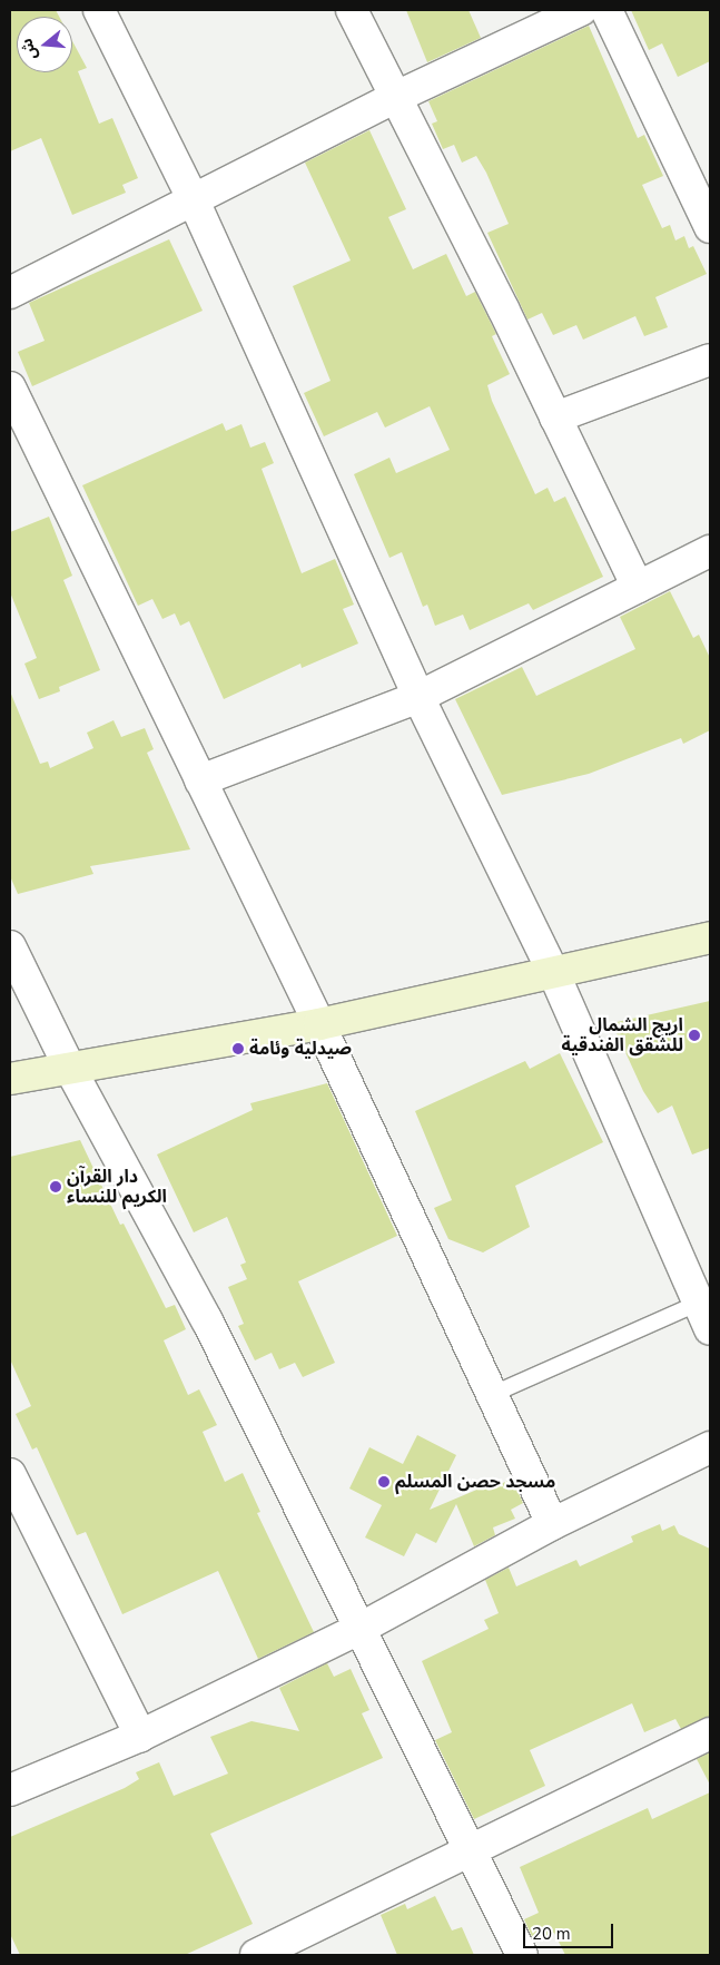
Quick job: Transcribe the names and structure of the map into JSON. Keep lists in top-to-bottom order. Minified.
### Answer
{"places":["اريج الشمال للشقق الفندقية","صيدلية وئامة","دار القرآن الكريم للنساء","مسجد حصن المسلم"],"scale_bar":"20 m","north":"left"}
